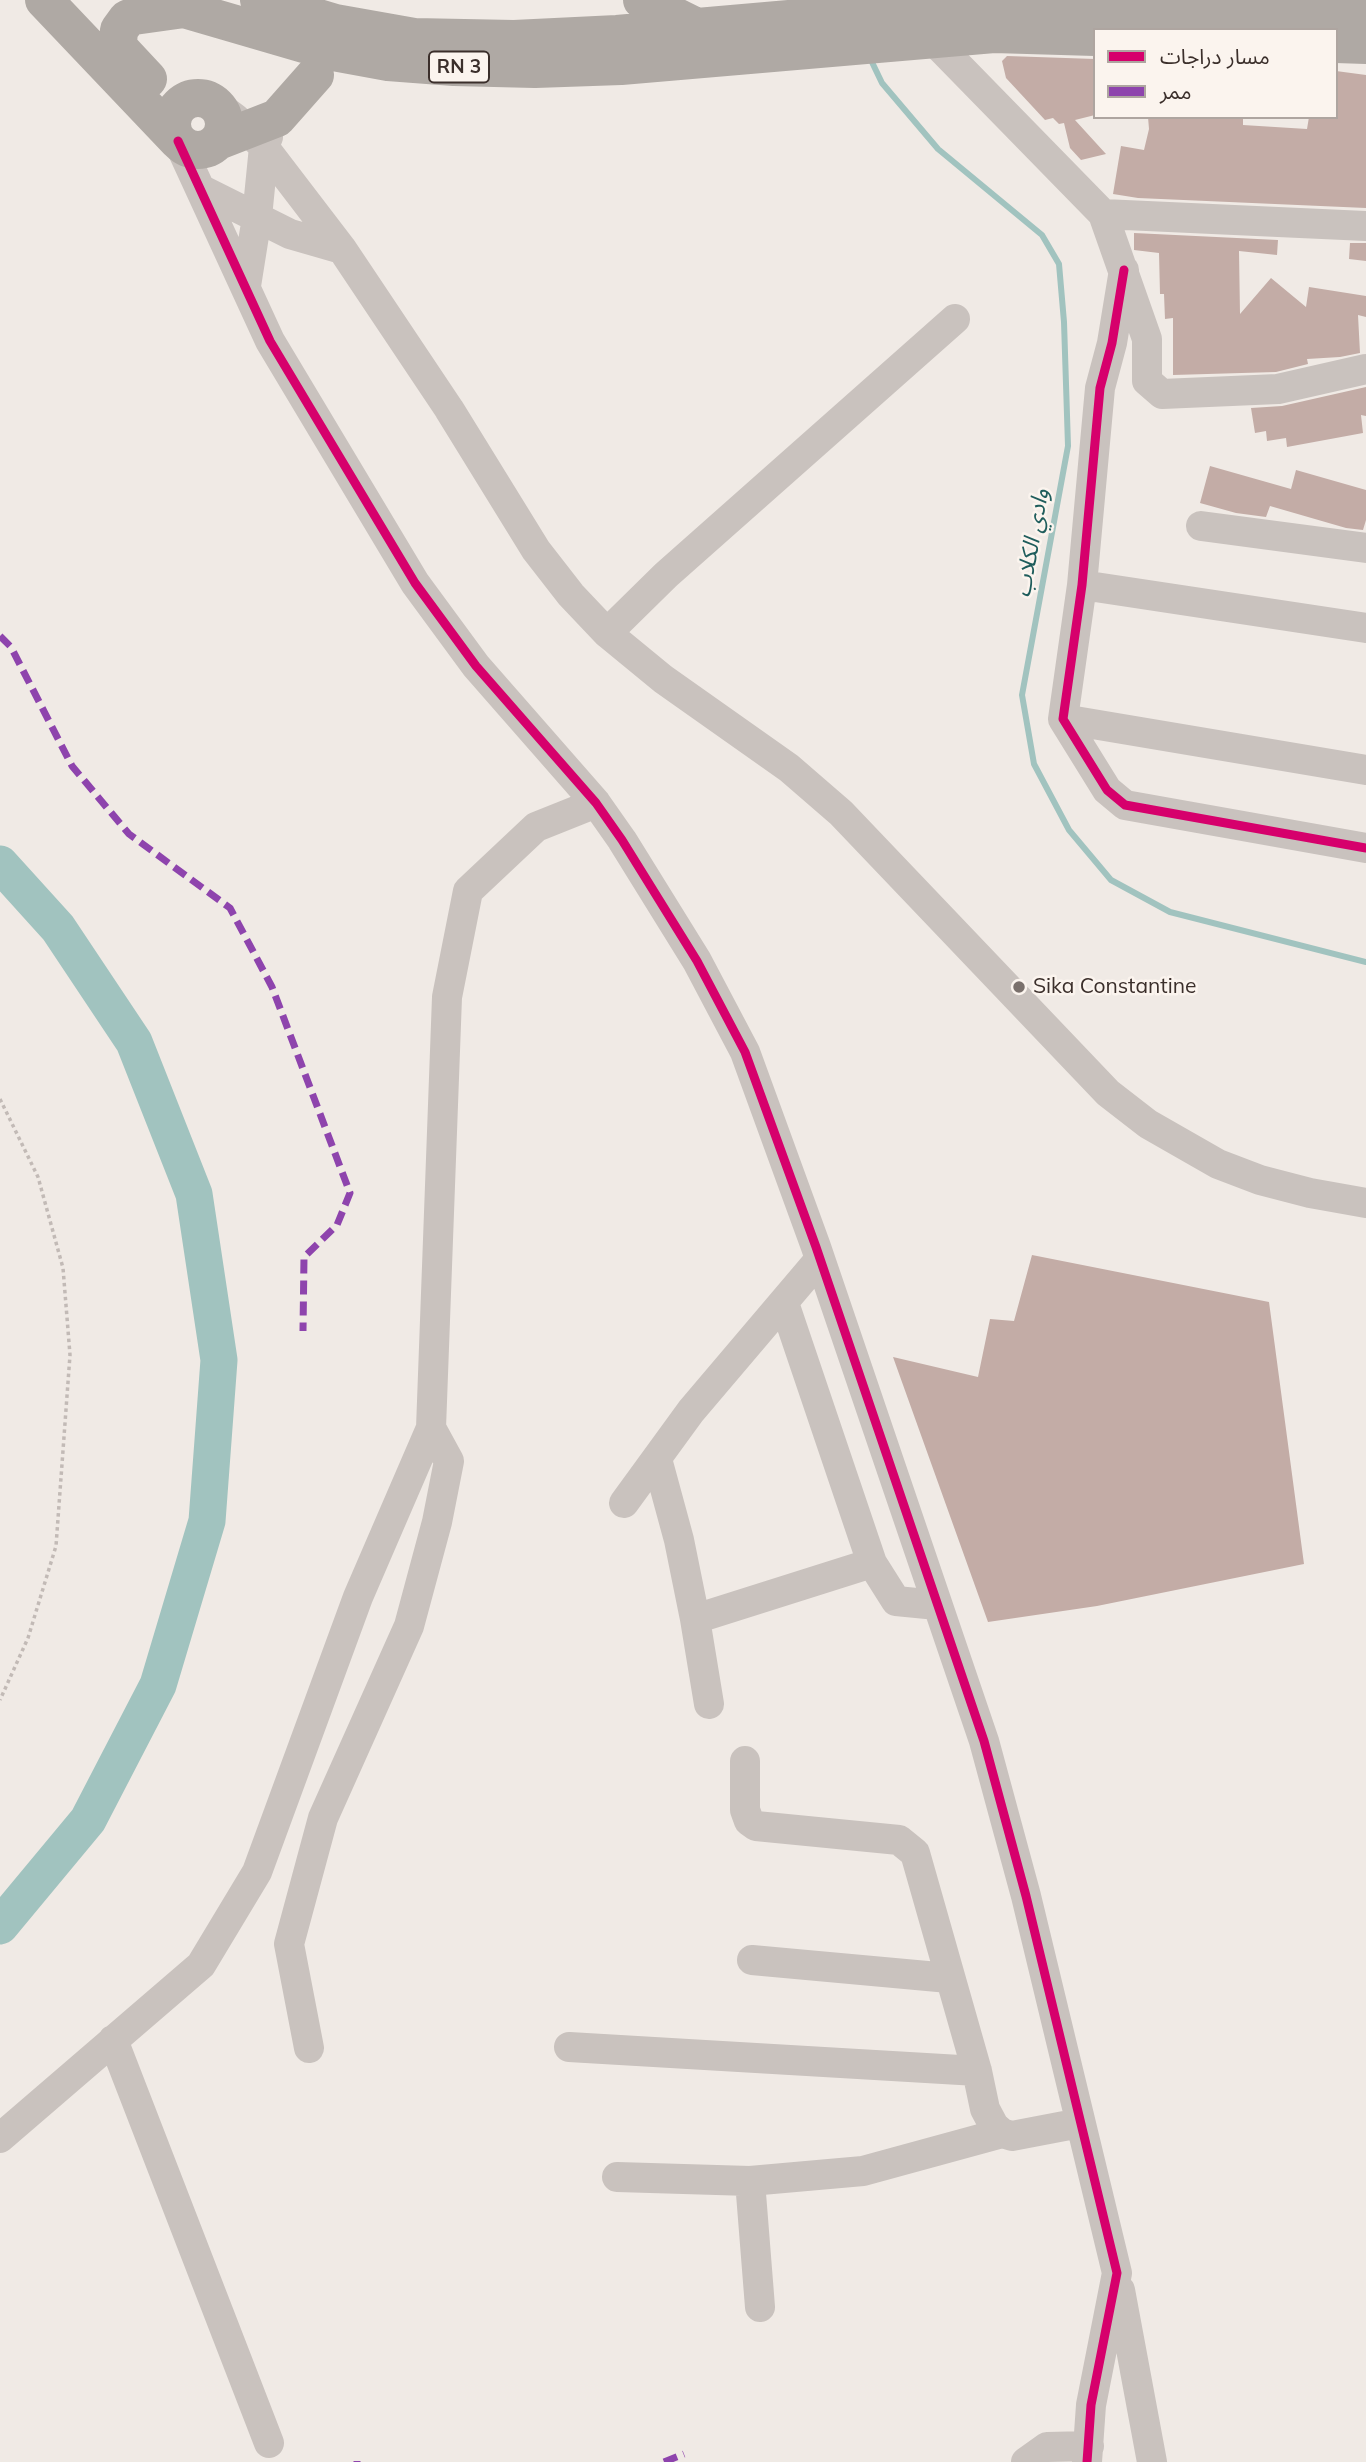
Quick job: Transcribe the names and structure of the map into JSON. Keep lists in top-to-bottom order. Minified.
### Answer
{"streets":{"highway":["RN 3"]},"water":["وادي الكلاب"],"places":["Sika Constantine"],"legend":["مسار دراجات","ممر"]}
